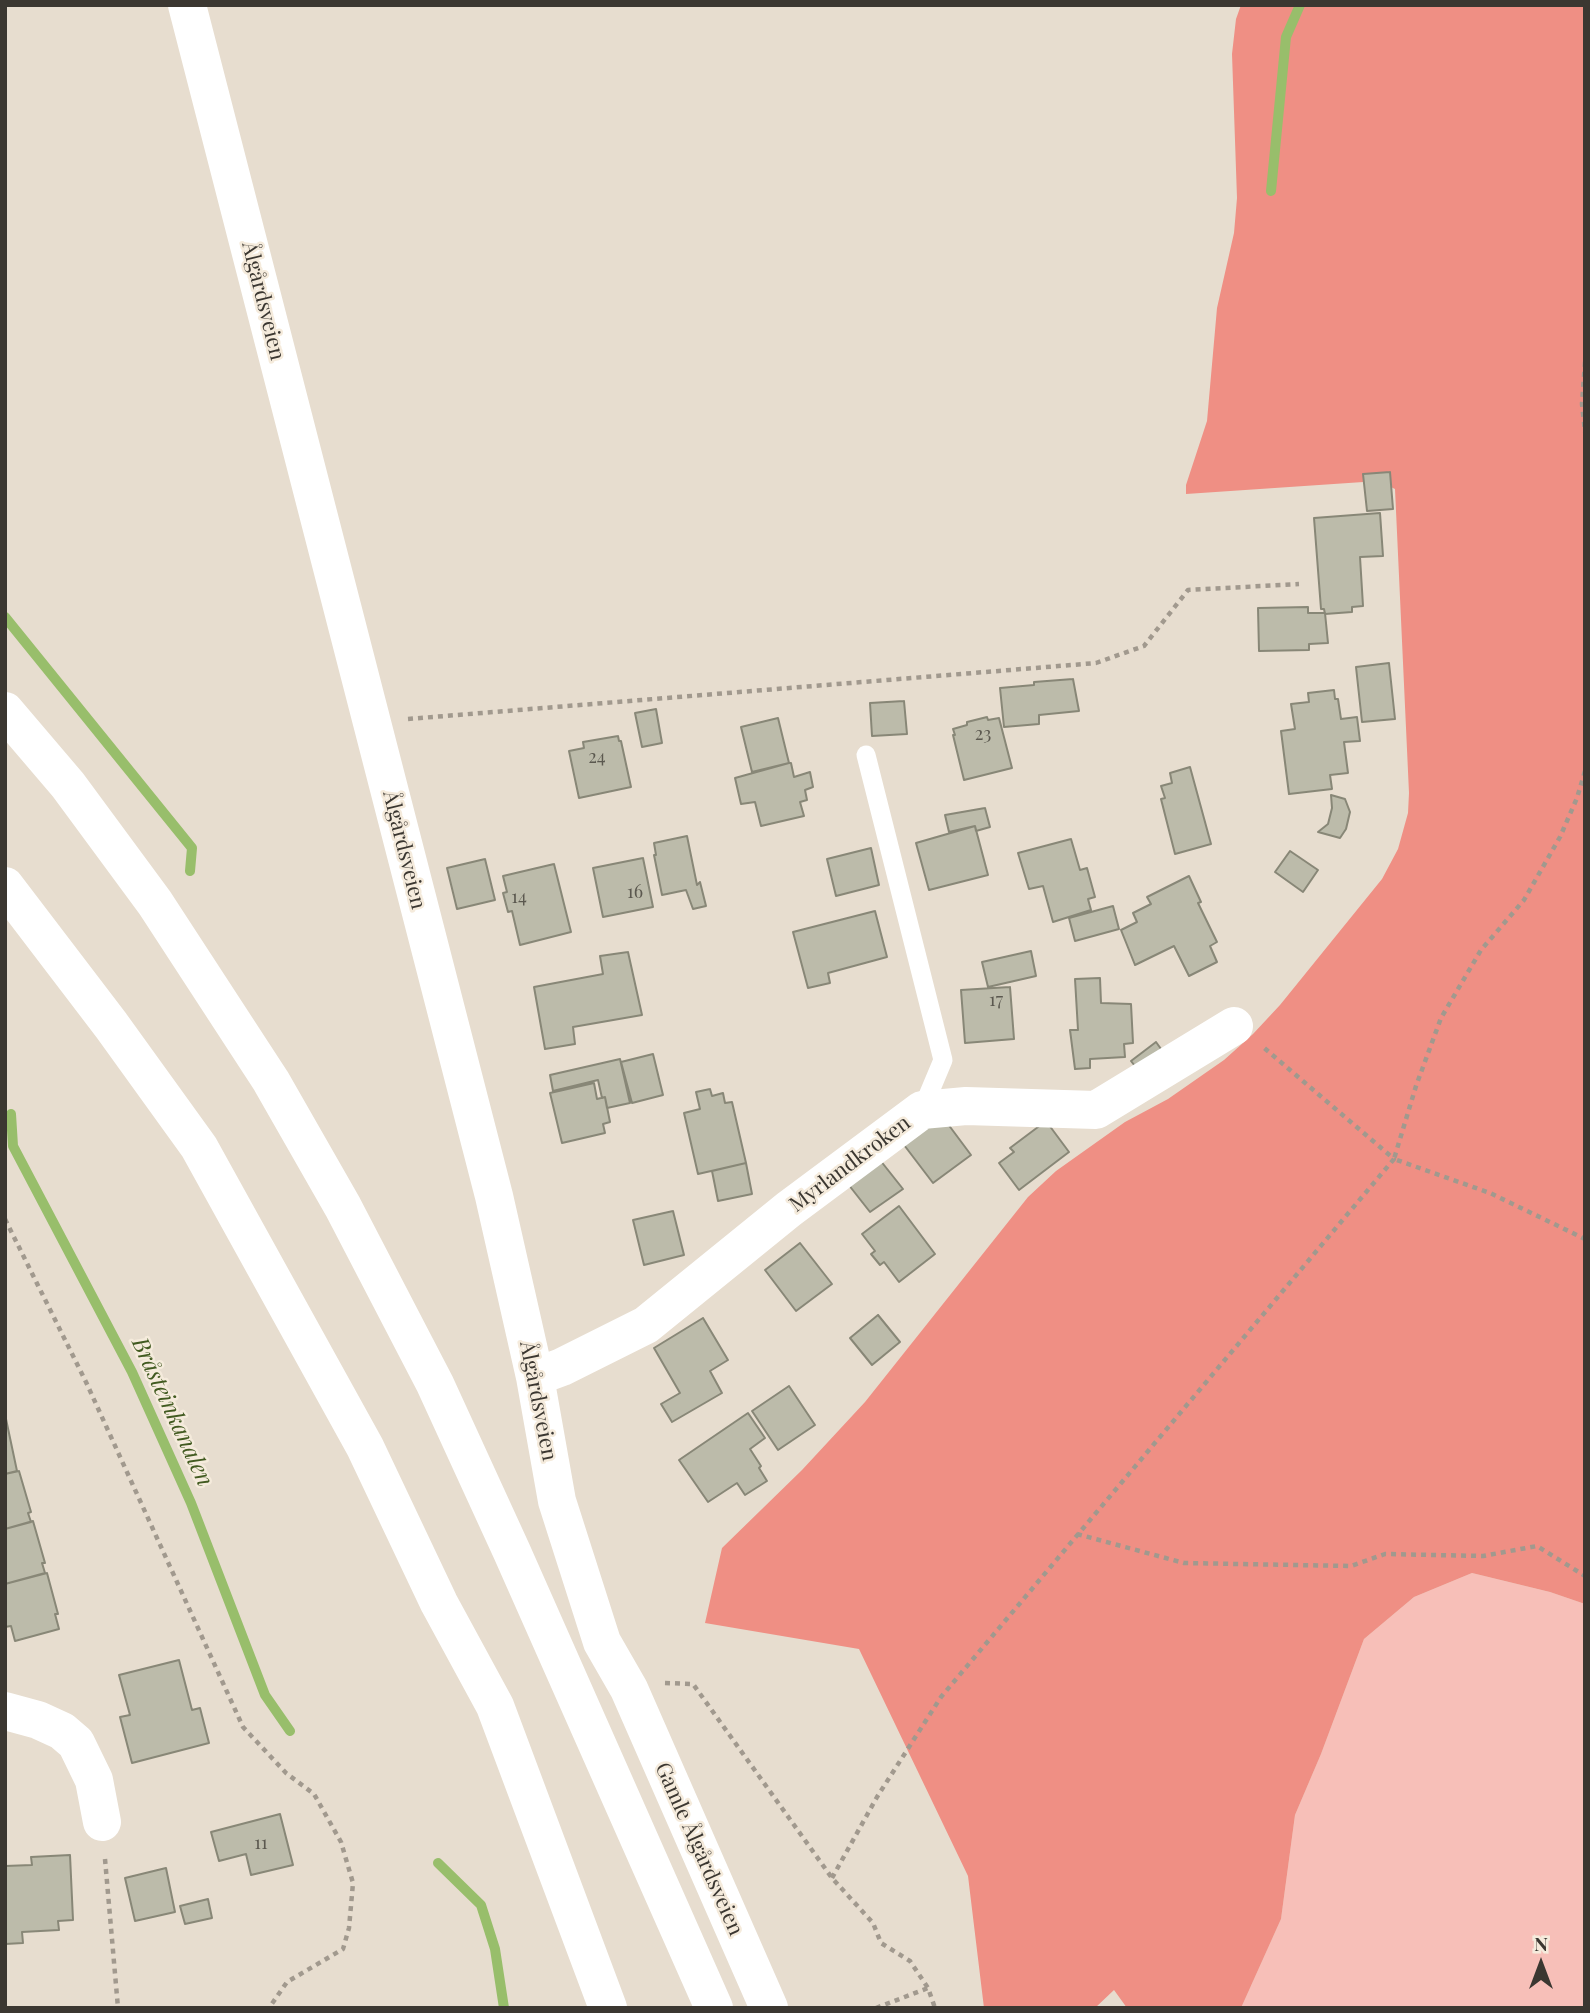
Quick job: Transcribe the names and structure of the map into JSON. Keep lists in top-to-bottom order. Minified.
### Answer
{"streets":{"main road":["Ålgårdsveien","Myrlandkroken","Gamle Ålgårdsveien"]},"crossings":[["Ålgårdsveien","Myrlandkroken"],["Ålgårdsveien","Gamle Ålgårdsveien"]],"water":["Bråsteinkanalen"],"house_numbers":["23","24","16","14","17","11"],"north":"top"}
